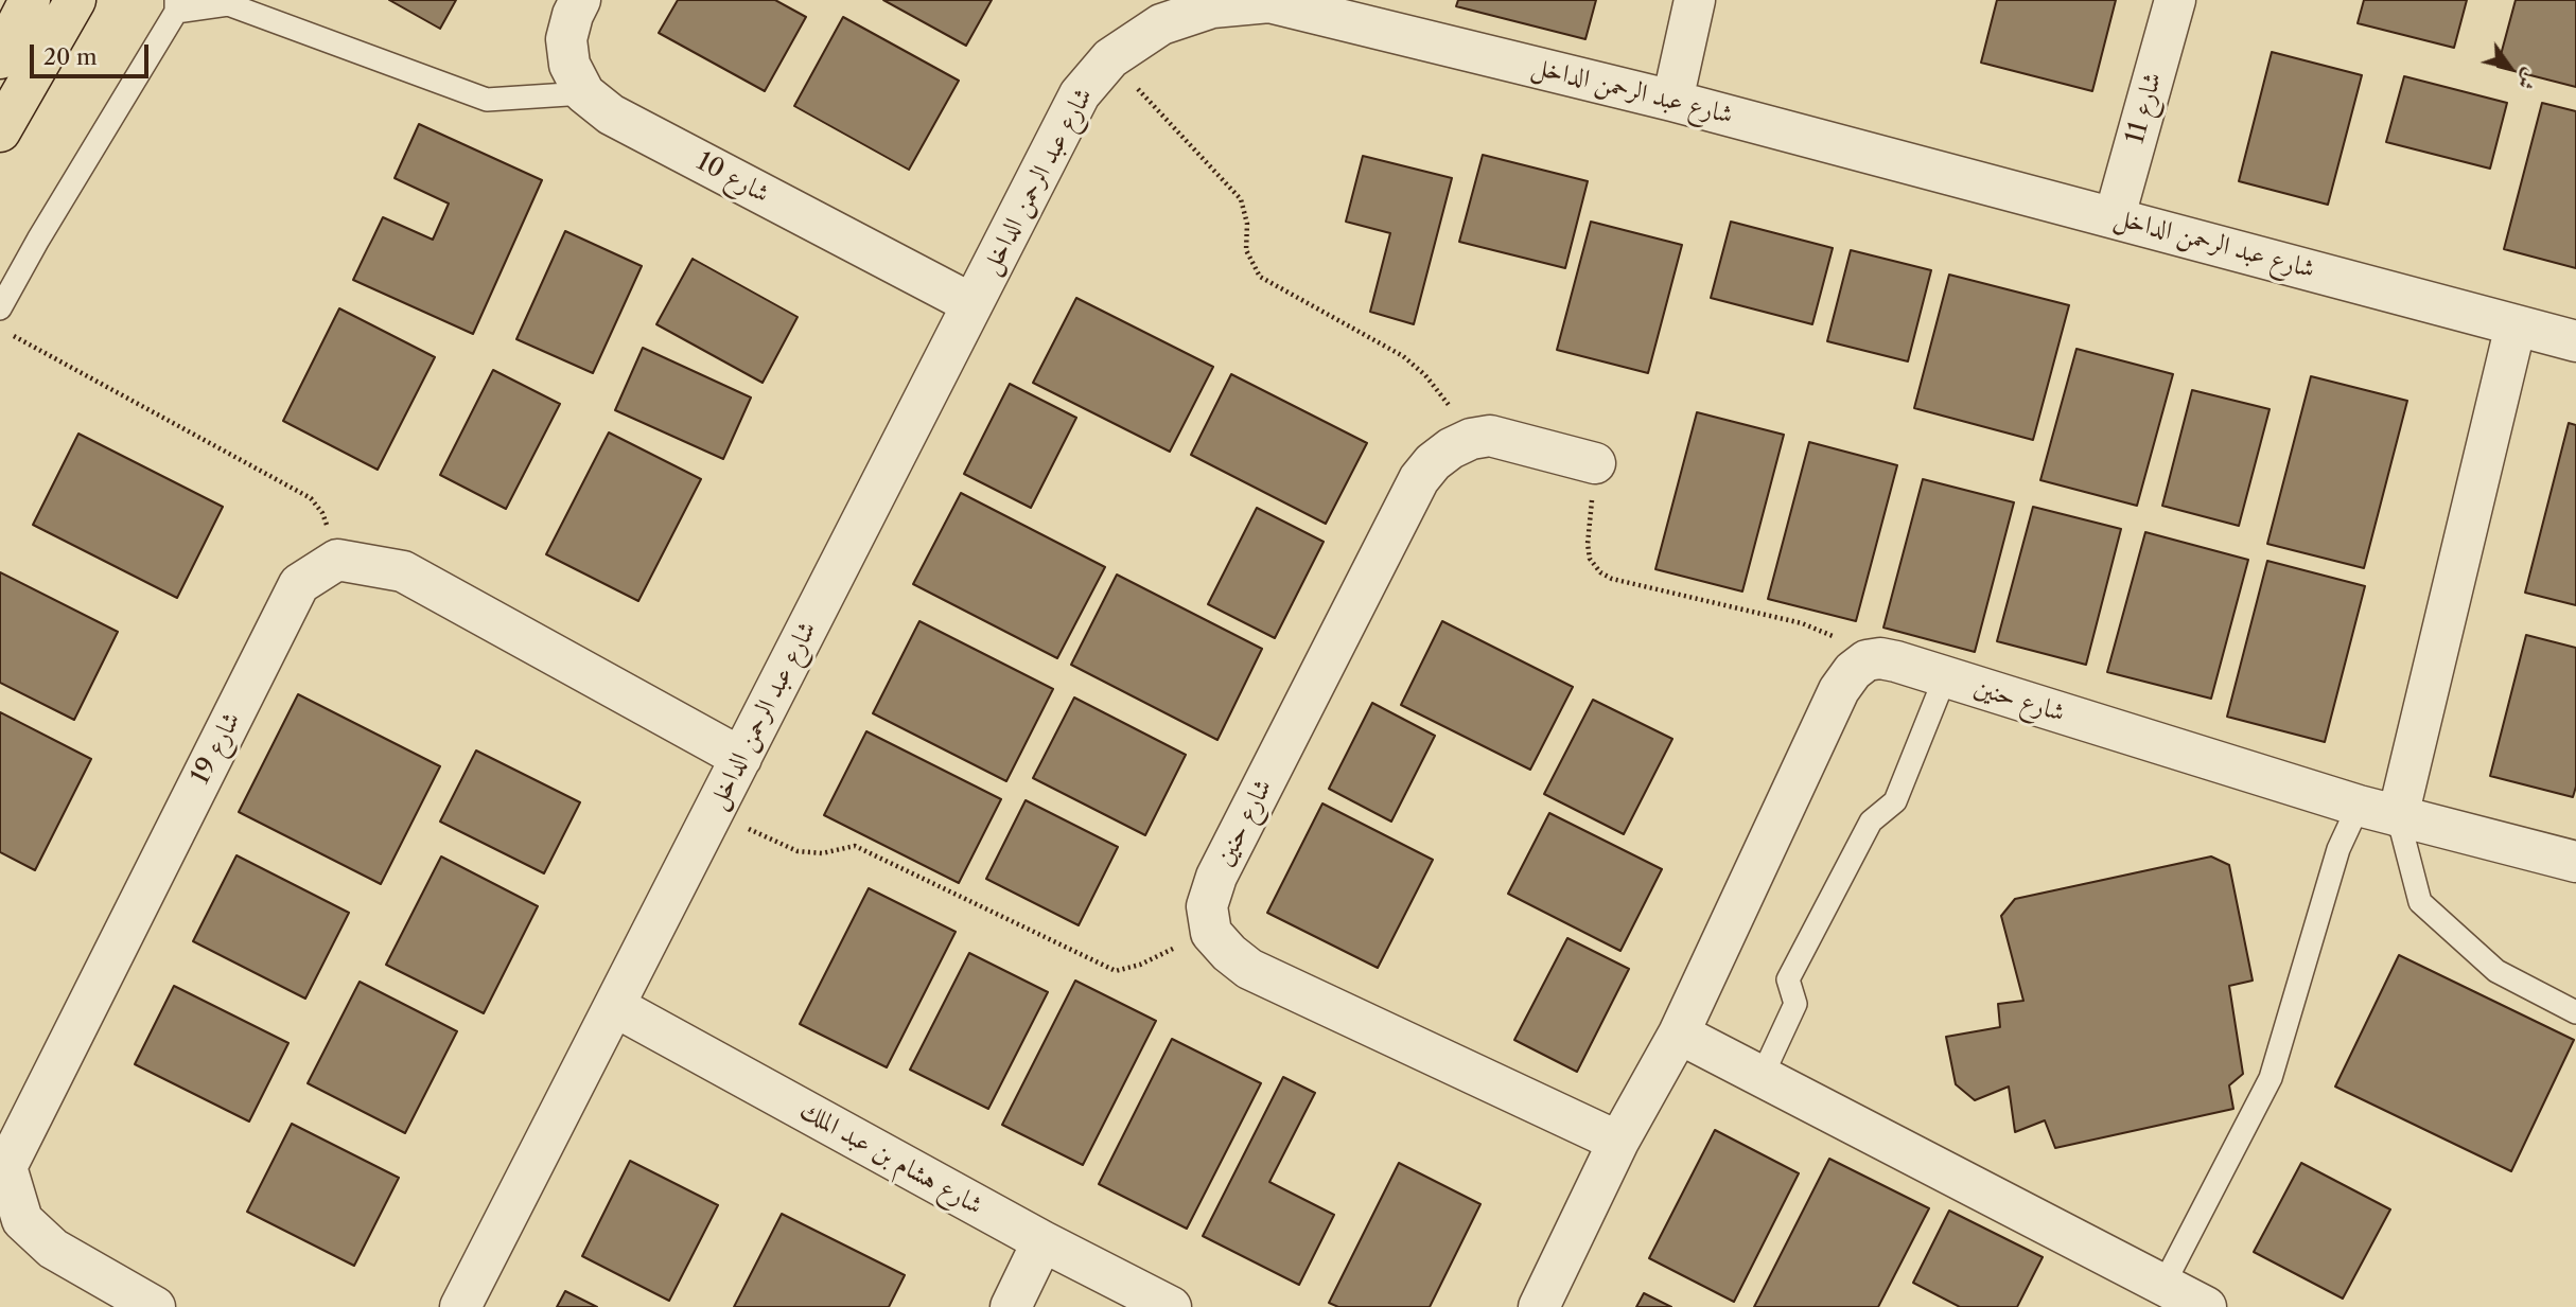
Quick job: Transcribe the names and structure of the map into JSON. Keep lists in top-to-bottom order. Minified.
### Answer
{"streets":{"street":["شارع عبد الرحمن الداخل","شارع 11","شارع 10","شارع حنين","شارع 19","شارع هشام بن عبد الملك"]},"crossings":[["شارع عبد الرحمن الداخل","شارع 11"],["شارع عبد الرحمن الداخل","شارع 10"],["شارع عبد الرحمن الداخل","شارع هشام بن عبد الملك"]],"scale_bar":"20 m","north":"bottom right"}
